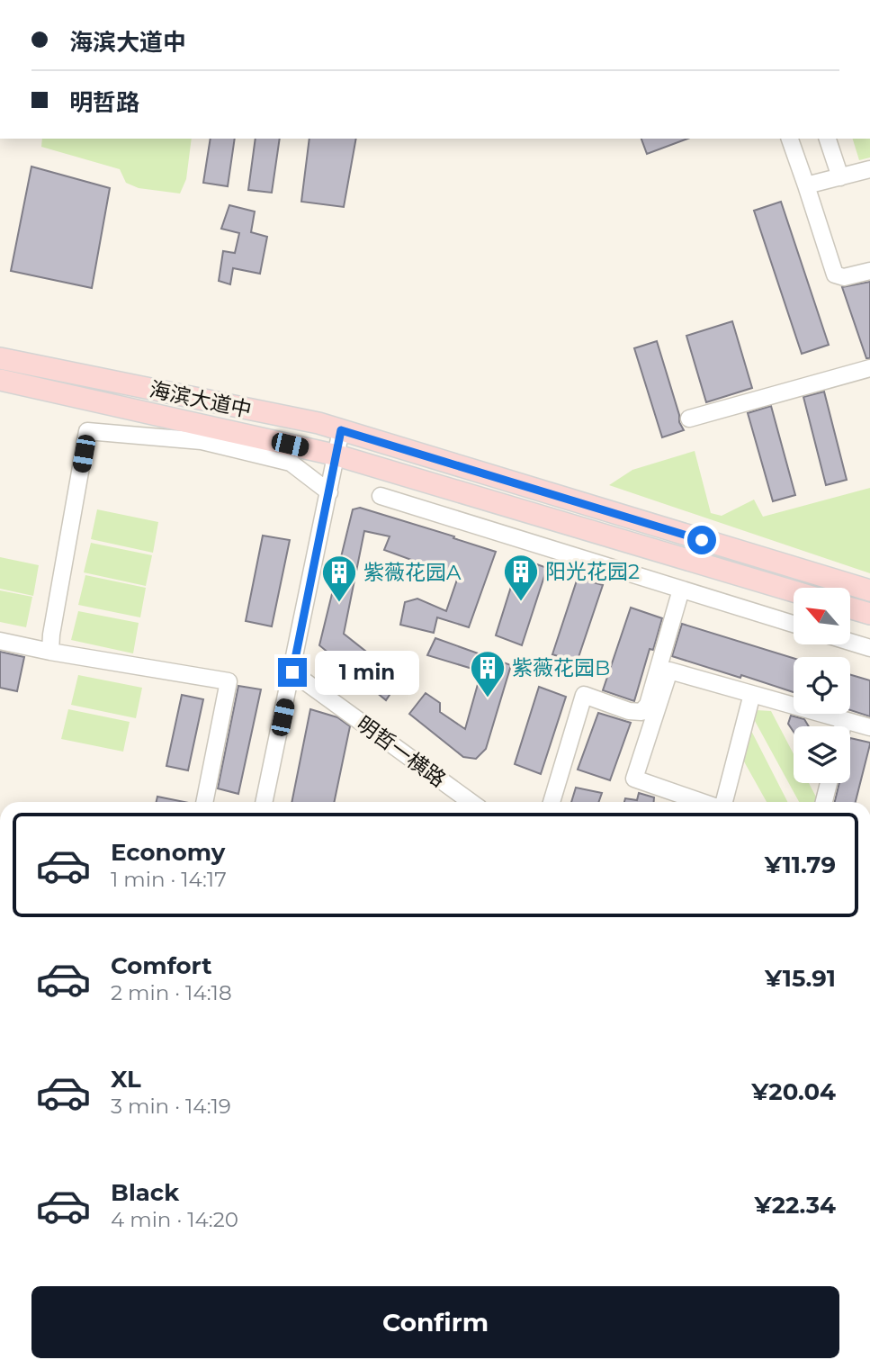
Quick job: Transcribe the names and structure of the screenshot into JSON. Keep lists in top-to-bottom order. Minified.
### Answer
{"streets":{"main road":["海滨大道中"],"street":["明哲一横路"]},"places":{"building":["阳光花园2","紫薇花园A","紫薇花园B"]},"north":"top left","page":{"banner":["海滨大道中","明哲路"],"bubble":"1 min","list":[{"name":"Economy","note":"1 min · 14:17","value":"¥11.79"},{"name":"Comfort","note":"2 min · 14:18","value":"¥15.91"},{"name":"XL","note":"3 min · 14:19","value":"¥20.04"},{"name":"Black","note":"4 min · 14:20","value":"¥22.34"}],"buttons":"Confirm"}}
